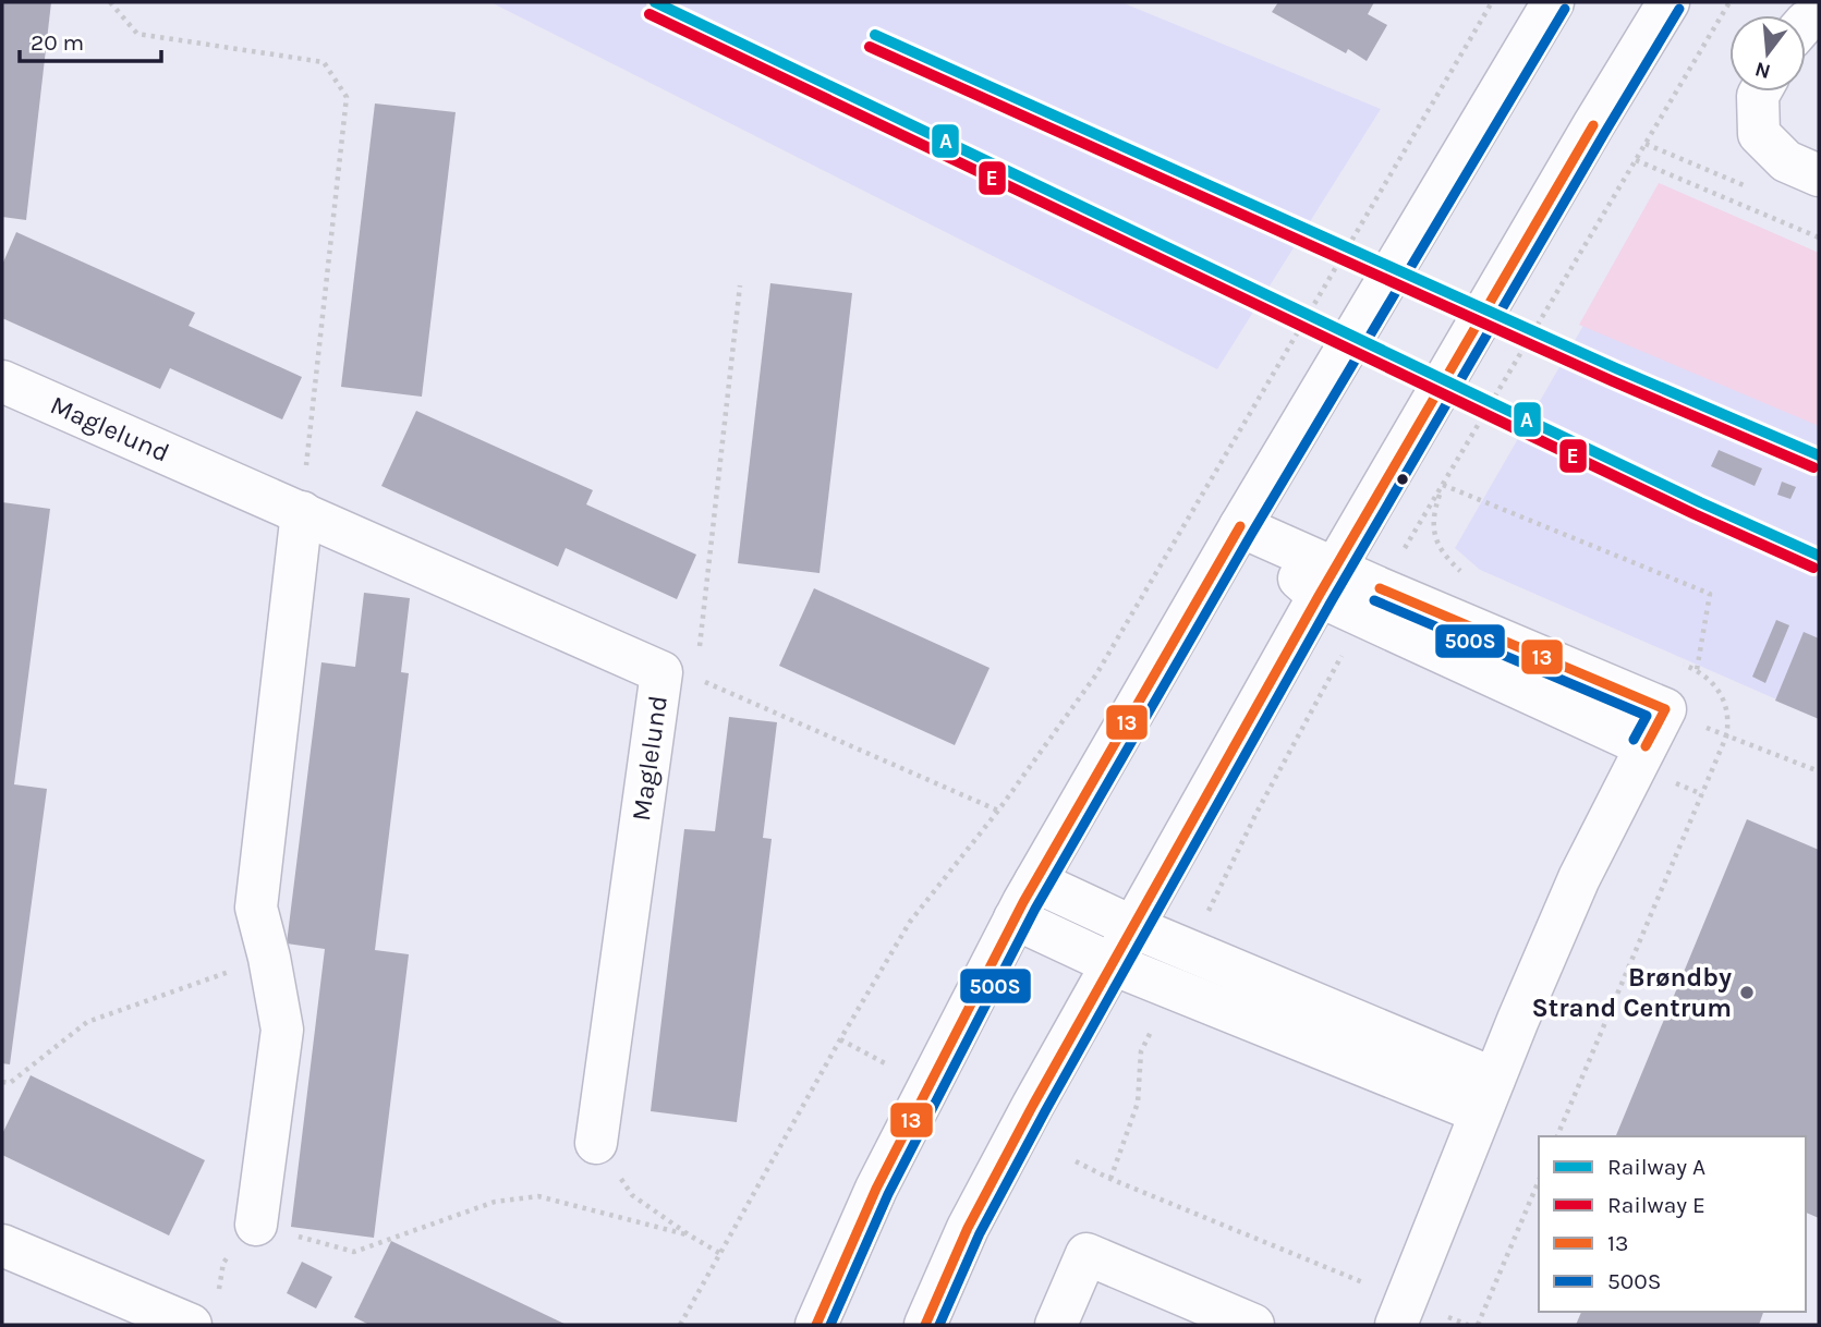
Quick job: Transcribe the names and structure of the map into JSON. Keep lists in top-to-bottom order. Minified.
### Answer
{"streets":{"street":["Maglelund"]},"places":["Brøndby Strand Centrum"],"lines":["rail line A","transit line 500S","rail line E","transit line 13"],"legend":["Railway A","Railway E","13","500S"],"scale_bar":"20 m","north":"bottom"}
